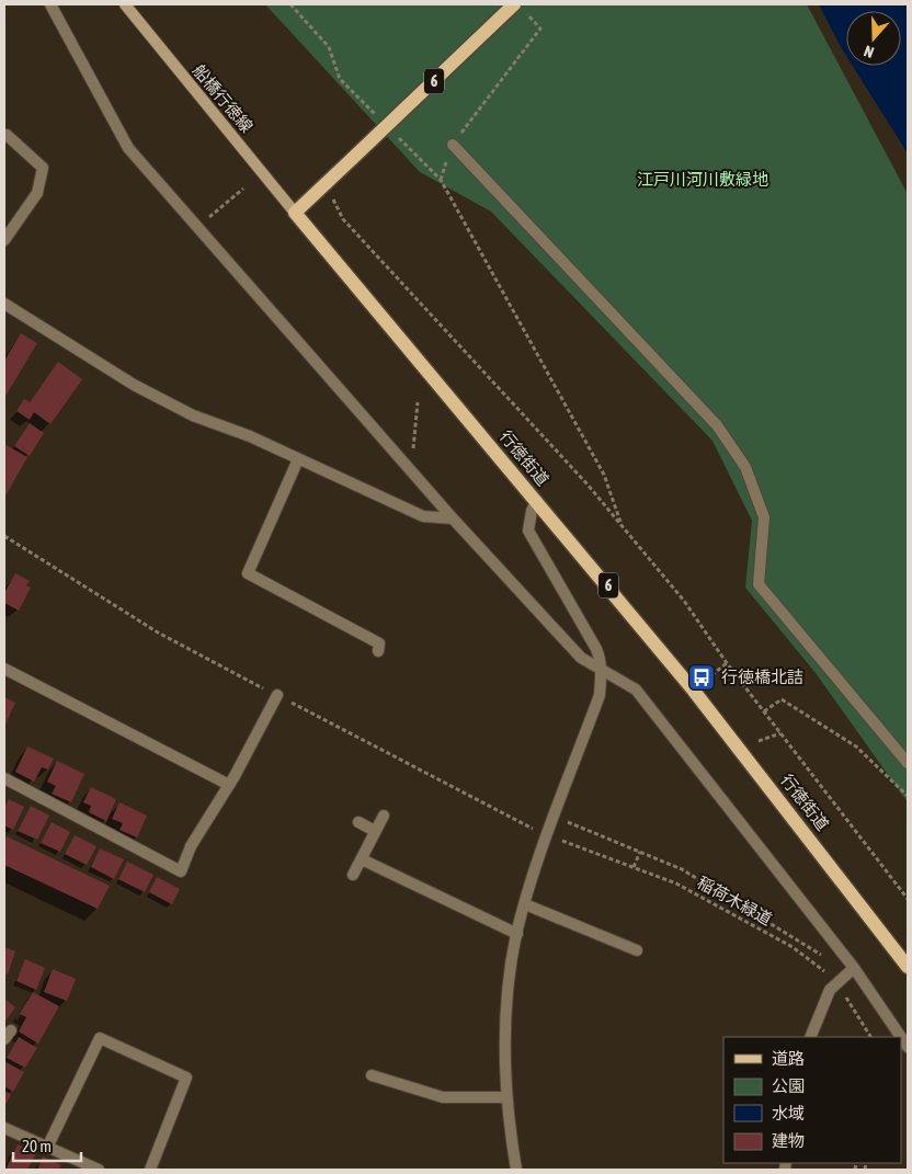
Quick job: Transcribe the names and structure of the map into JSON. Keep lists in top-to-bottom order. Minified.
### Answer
{"streets":{"main road":["6","船橋行徳線","行徳街道"],"path":["稲荷木緑道"]},"crossings":[["6","船橋行徳線"],["6","行徳街道"],["船橋行徳線","行徳街道"]],"parks":["江戸川河川敷緑地"],"places":{"bus stop":["行徳橋北詰"]},"legend":["道路","公園","水域","建物"],"scale_bar":"20 m","north":"bottom"}
